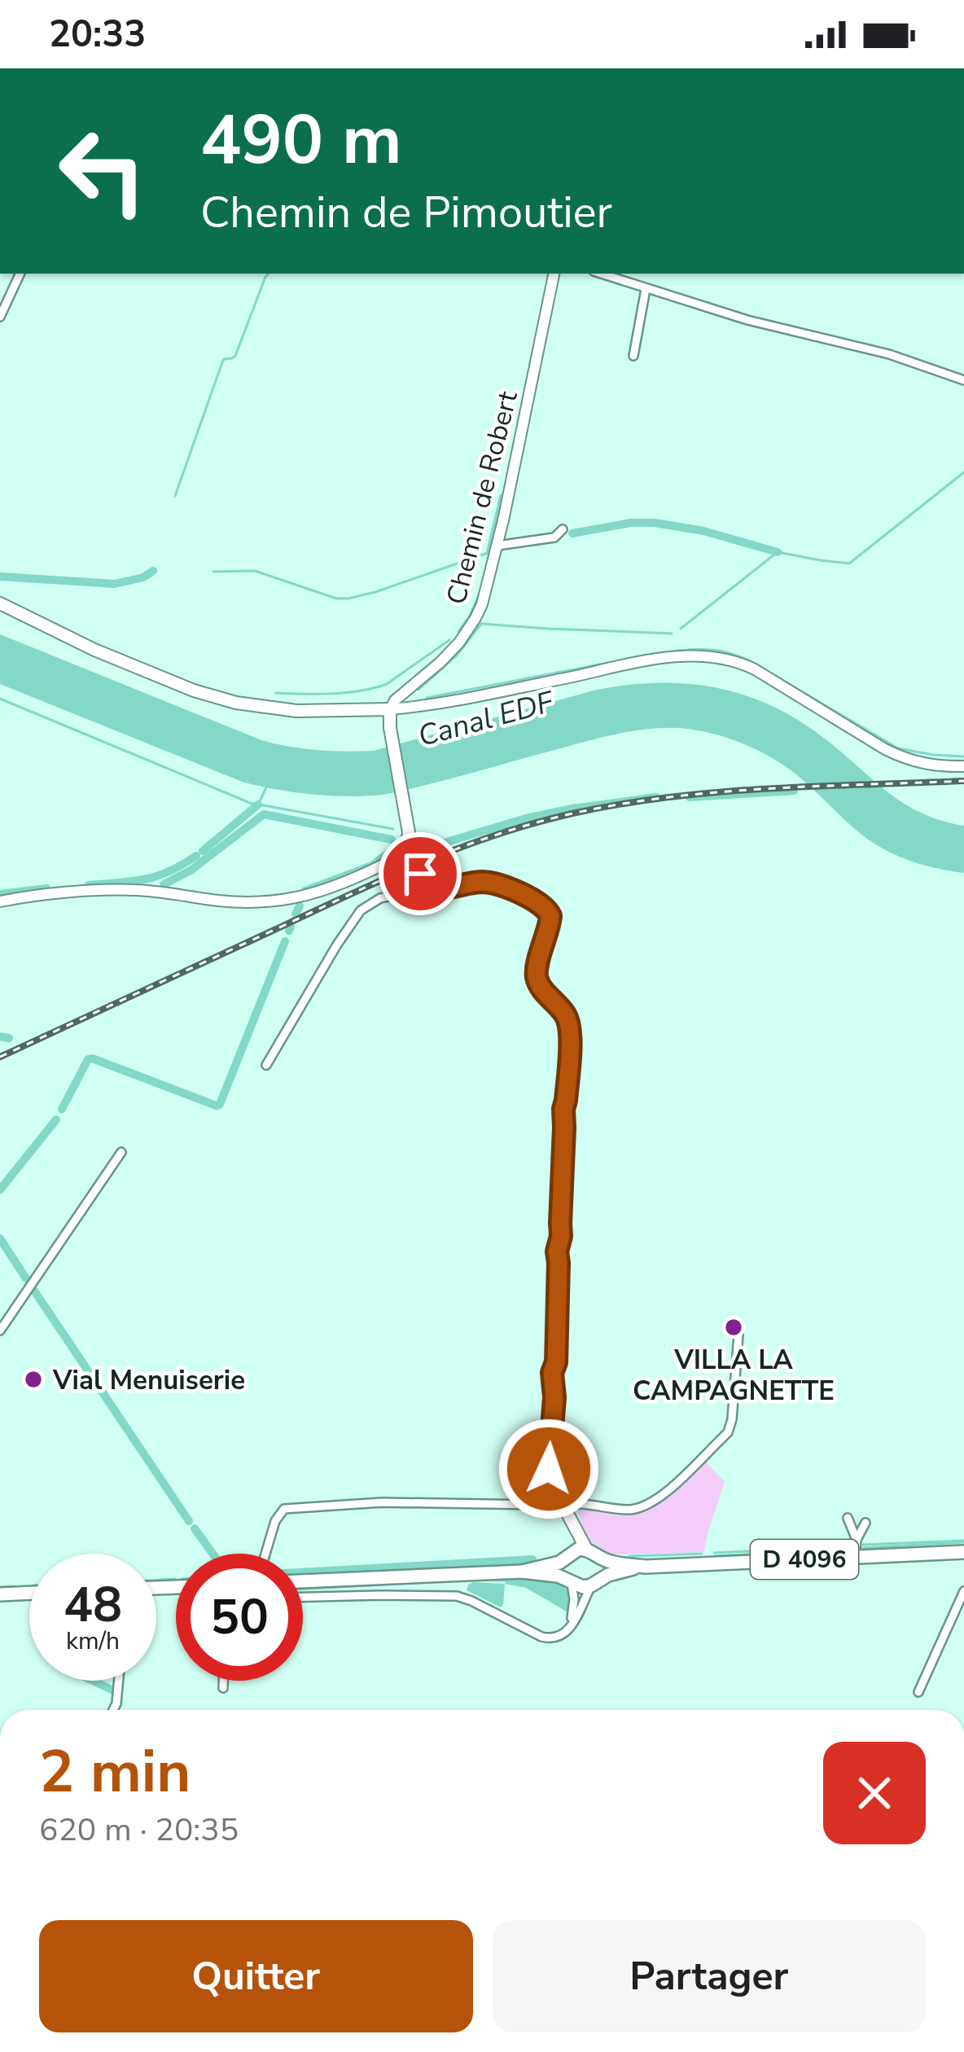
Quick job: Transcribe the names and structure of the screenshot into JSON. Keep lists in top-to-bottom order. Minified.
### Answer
{"streets":{"main road":["D 4096"],"street":["Chemin de Robert"]},"water":["Canal EDF"],"places":["VILLA LA CAMPAGNETTE","Vial Menuiserie"],"page":{"status":"20:33","turn":["490 m","Chemin de Pimoutier"],"speed":"48 km/h","limit":"50","heading":["2 min","620 m · 20:35"],"buttons":["Quitter","Partager"]}}
